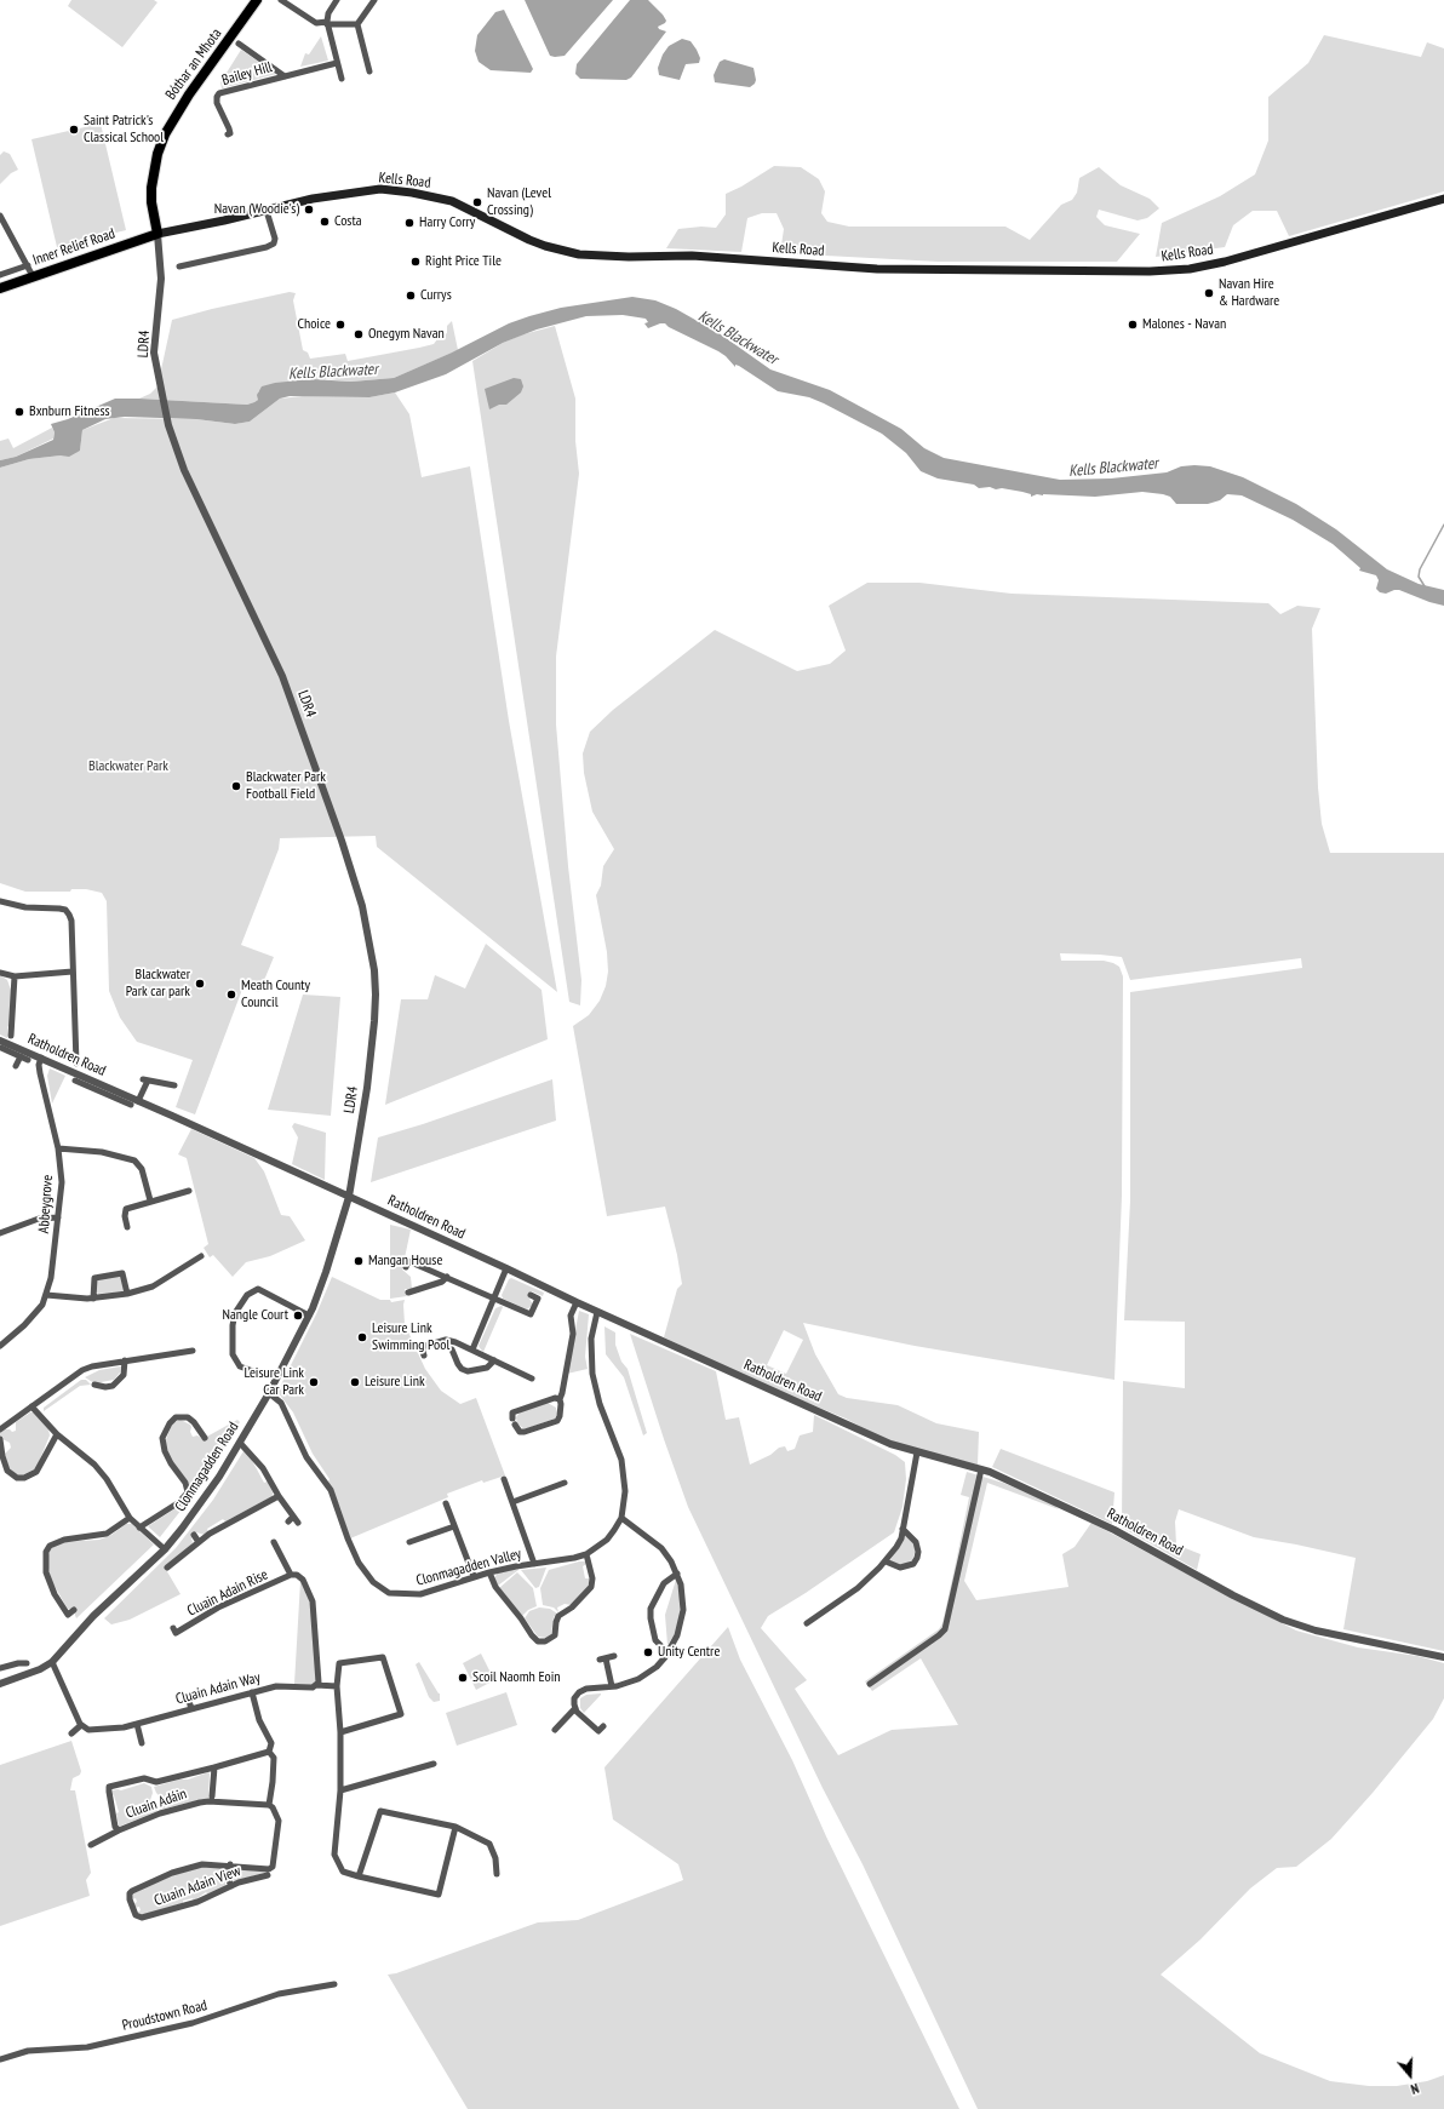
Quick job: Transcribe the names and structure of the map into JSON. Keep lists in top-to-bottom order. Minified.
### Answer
{"streets":{"main road":["Bóthar an Mhota","Kells Road","Inner Relief Road"],"street":["Bailey Hill","LDR4","Ratholdren Road","Abbeygrove","Clonmagadden Road","Clonmagadden Valley","Cluain Adain Rise","Cluain Adain Way","Cluain Adáin","Cluain Adain View","Proudstown Road"]},"crossings":[["Bóthar an Mhota","Kells Road"],["Bóthar an Mhota","Inner Relief Road"],["Bóthar an Mhota","LDR4"],["Kells Road","Inner Relief Road"],["Kells Road","LDR4"],["Inner Relief Road","LDR4"],["LDR4","Ratholdren Road"],["LDR4","Clonmagadden Road"],["Ratholdren Road","Abbeygrove"],["Ratholdren Road","Clonmagadden Road"],["Ratholdren Road","Clonmagadden Valley"],["Clonmagadden Road","Clonmagadden Valley"],["Cluain Adáin","Cluain Adain View"]],"water":["Kells Blackwater"],"parks":["Blackwater Park"],"places":["Saint Patrick's Classical School","Navan (Level Crossing)","Navan (Woodie's)","Costa","Harry Corry","Right Price Tile","Navan Hire & Hardware","Currys","Choice","Malones - Navan","Onegym Navan","Bxnburn Fitness","Blackwater Park Football Field","Blackwater Park car park","Meath County Council","Mangan House","Nangle Court","Leisure Link Swimming Pool","Leisure Link Car Park","Leisure Link","Unity Centre","Scoil Naomh Eoin"],"north":"bottom"}
